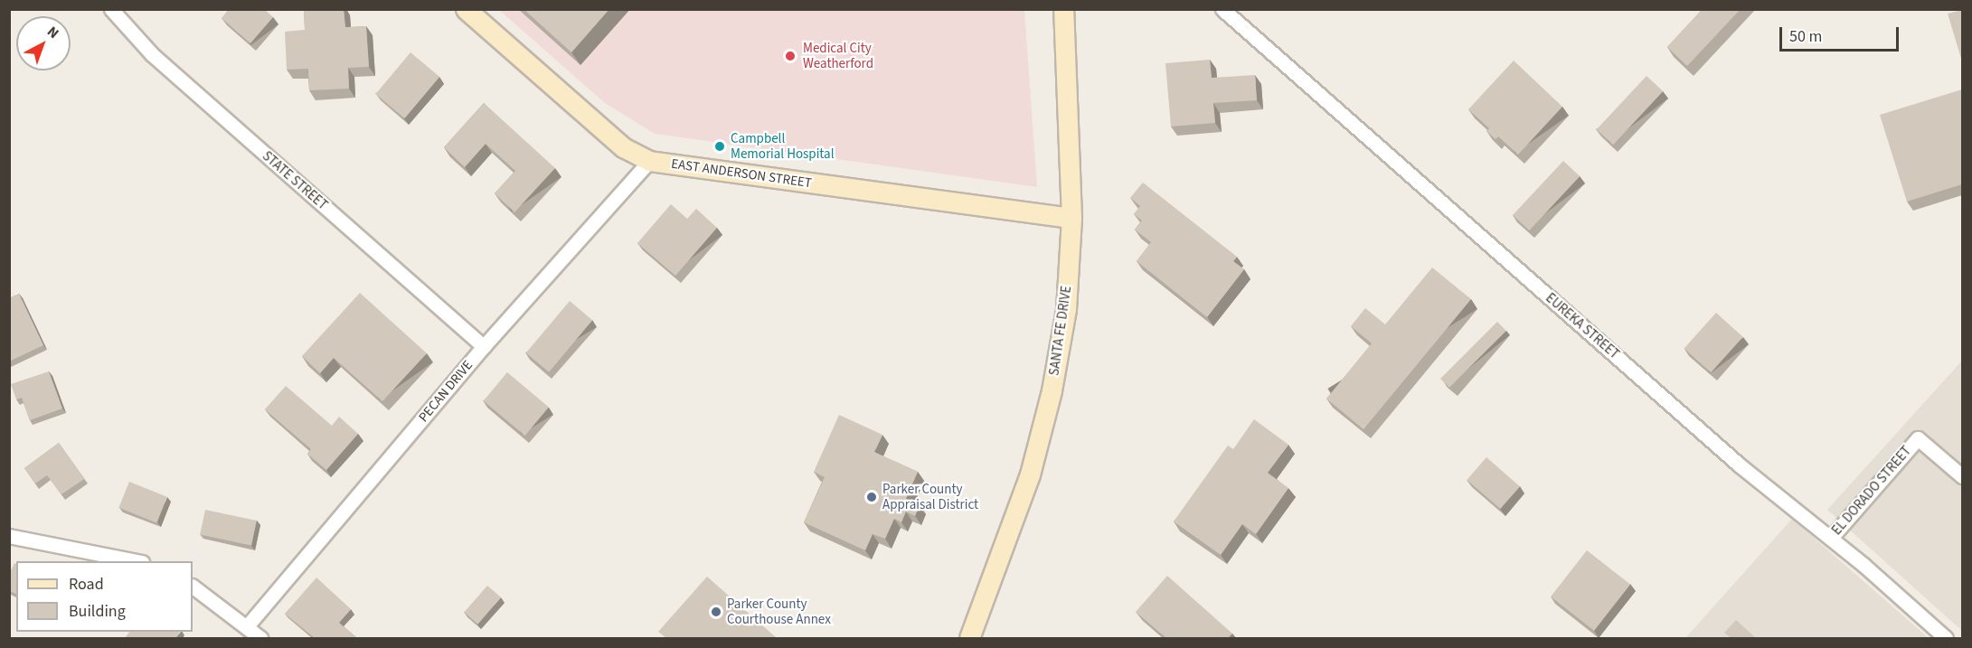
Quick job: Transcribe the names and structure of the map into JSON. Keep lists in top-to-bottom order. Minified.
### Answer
{"streets":{"street":["EAST ANDERSON STREET","STATE STREET","EUREKA STREET","SANTA FE DRIVE","PECAN DRIVE","EL DORADO STREET"]},"crossings":[["EAST ANDERSON STREET","SANTA FE DRIVE"],["EAST ANDERSON STREET","PECAN DRIVE"],["STATE STREET","PECAN DRIVE"],["EUREKA STREET","EL DORADO STREET"]],"places":["Medical City Weatherford","Campbell Memorial Hospital","Parker County Appraisal District","Parker County Courthouse Annex"],"legend":["Road","Building"],"scale_bar":"50 m","north":"top right"}
